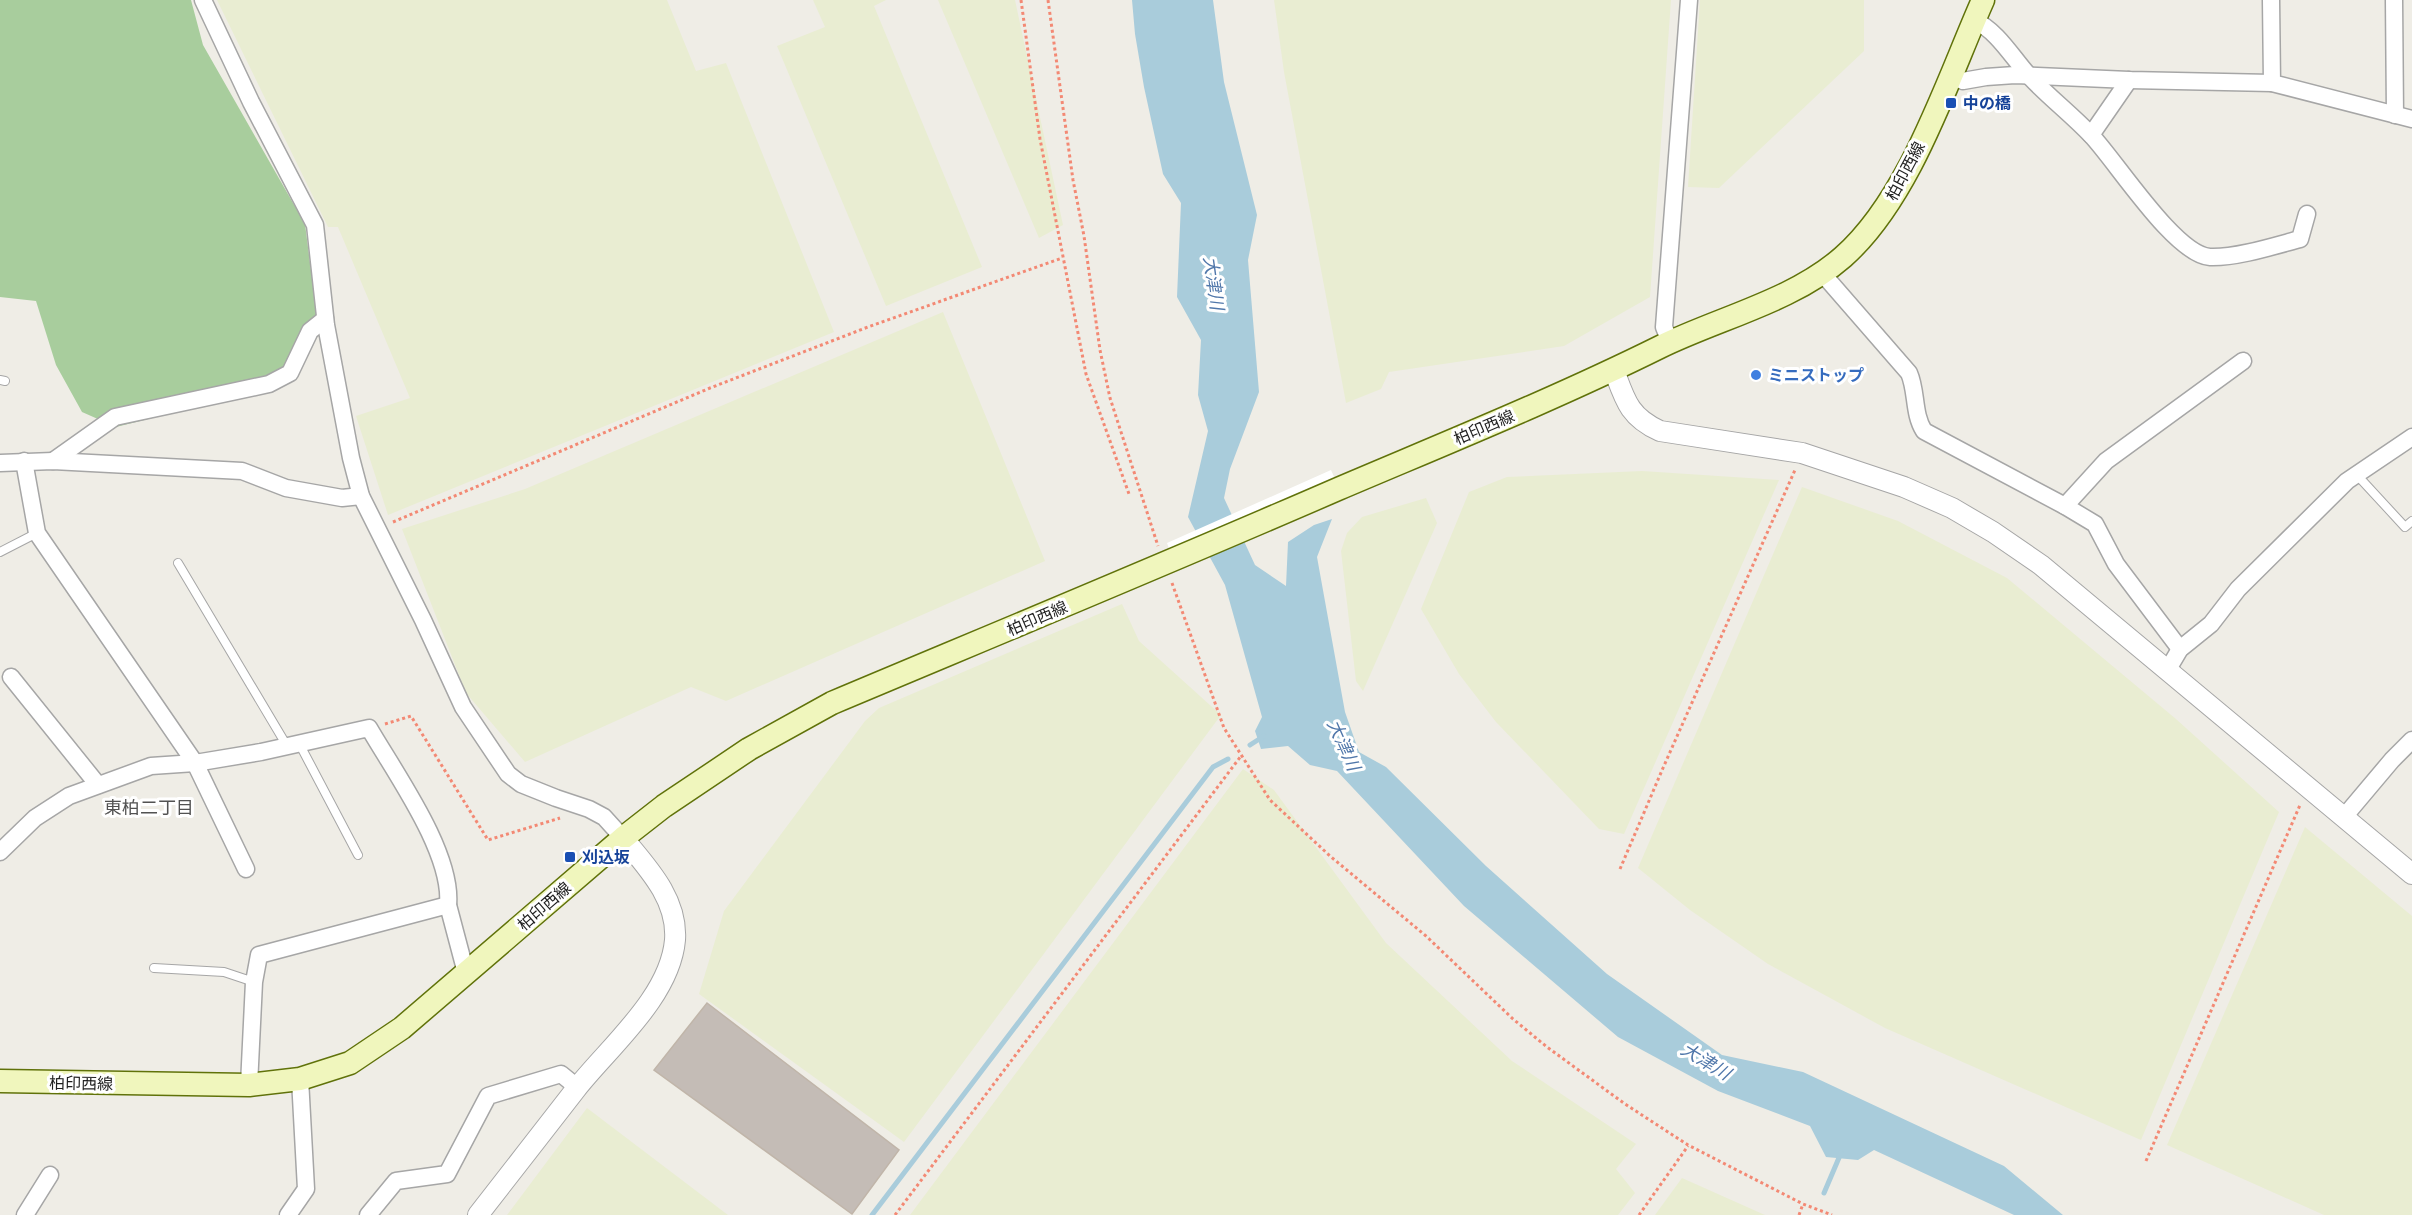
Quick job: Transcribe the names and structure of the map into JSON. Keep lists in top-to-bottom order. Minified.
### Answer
{"streets":{"main road":["柏印西線"]},"districts":["東柏二丁目"],"water":["大津川"],"places":{"transit":["中の橋","刈込坂"],"other":["ミニストップ"]}}
